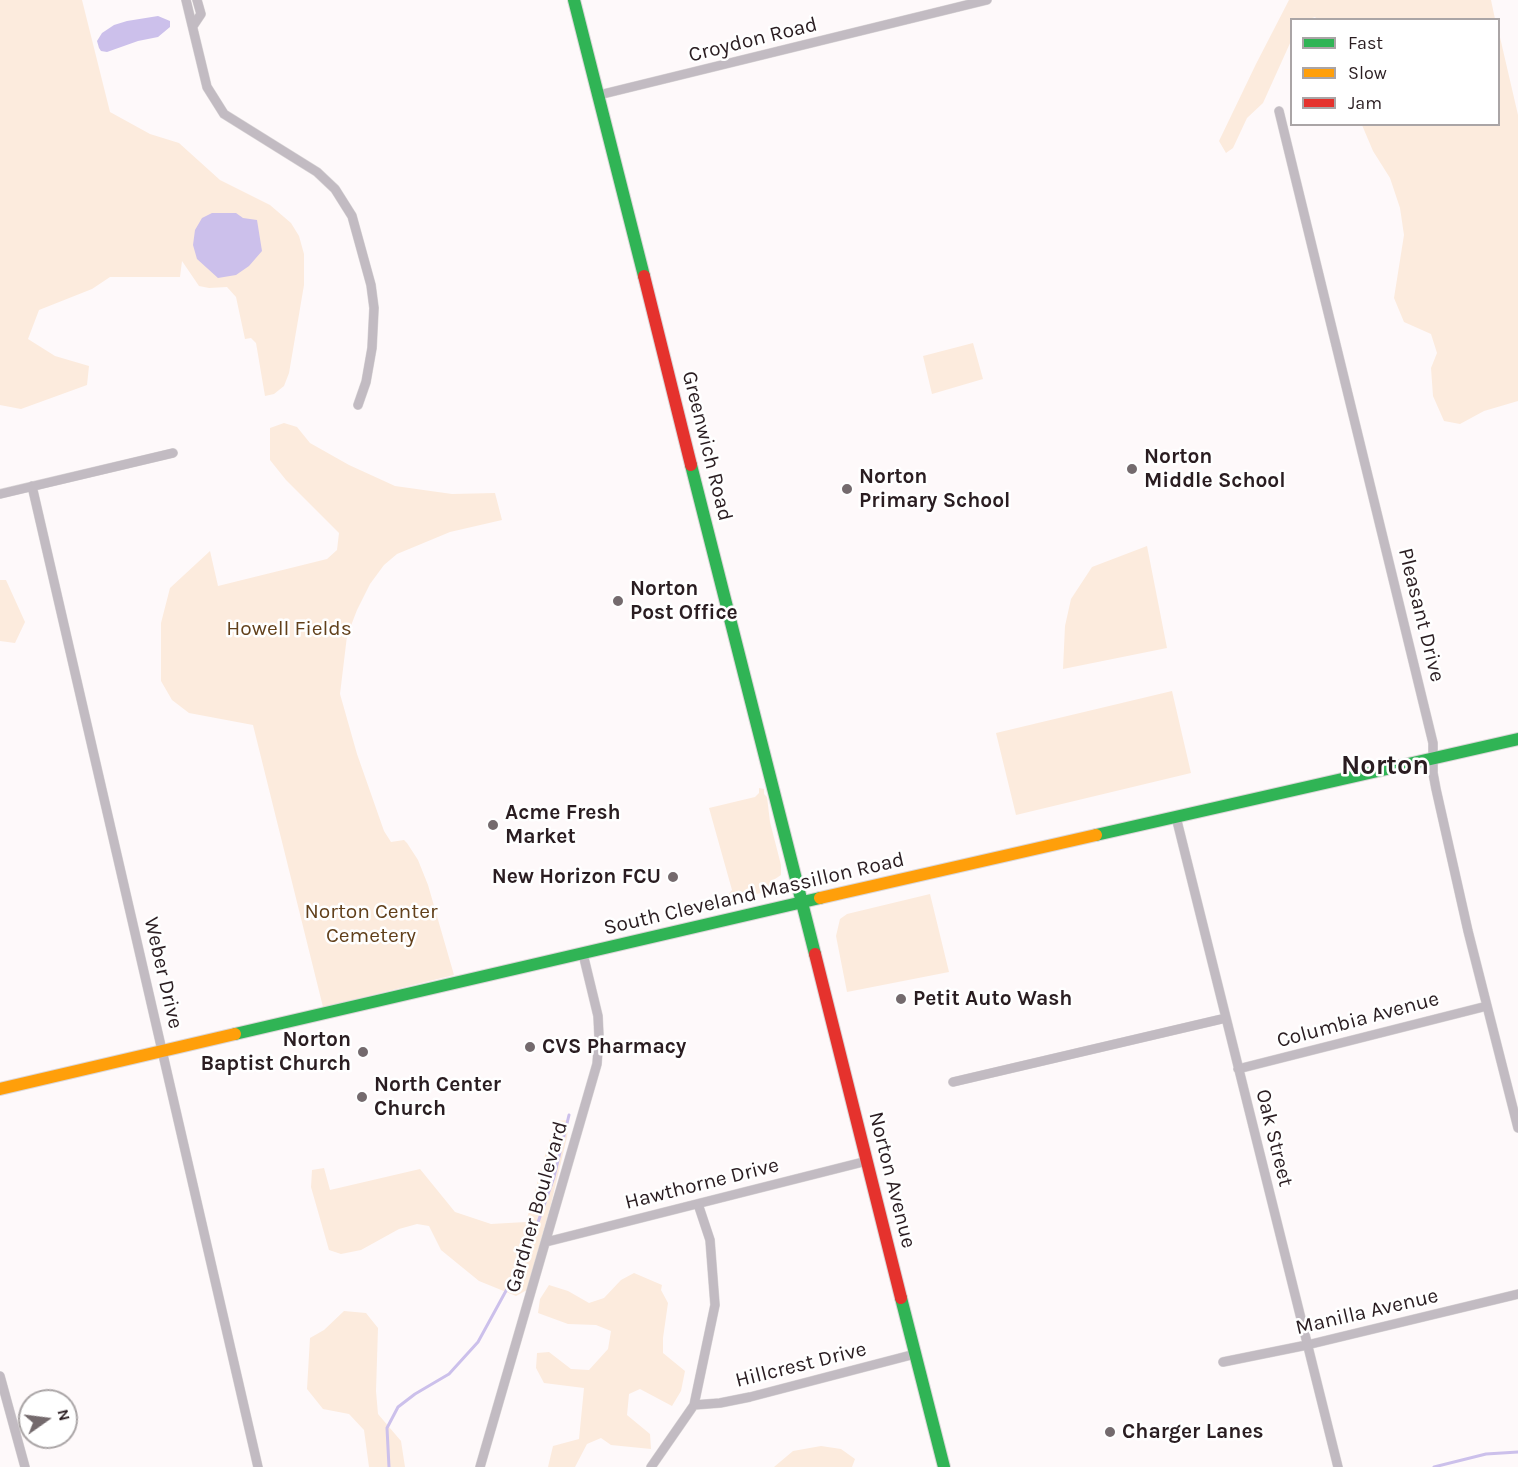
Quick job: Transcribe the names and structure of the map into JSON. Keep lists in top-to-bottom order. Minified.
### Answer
{"streets":{"main road":["Greenwich Road","South Cleveland Massillon Road","Norton Avenue"],"street":["Croydon Road","Pleasant Drive","Weber Drive","Columbia Avenue","Oak Street","Hawthorne Drive","Gardner Boulevard","Manilla Avenue","Hillcrest Drive"]},"crossings":[["Croydon Road","Greenwich Road"],["Greenwich Road","South Cleveland Massillon Road"],["Greenwich Road","Norton Avenue"],["Pleasant Drive","South Cleveland Massillon Road"],["Pleasant Drive","Columbia Avenue"],["South Cleveland Massillon Road","Weber Drive"],["South Cleveland Massillon Road","Oak Street"],["South Cleveland Massillon Road","Norton Avenue"],["South Cleveland Massillon Road","Gardner Boulevard"],["Columbia Avenue","Oak Street"],["Oak Street","Manilla Avenue"],["Norton Avenue","Hawthorne Drive"],["Norton Avenue","Hillcrest Drive"],["Hawthorne Drive","Gardner Boulevard"]],"districts":["Norton"],"parks":["Howell Fields","Norton Center Cemetery"],"places":["Norton Middle School","Norton Primary School","Norton Post Office","Acme Fresh Market","New Horizon FCU","Petit Auto Wash","CVS Pharmacy","Norton Baptist Church","North Center Church","Charger Lanes"],"legend":["Fast","Slow","Jam"],"north":"right"}
